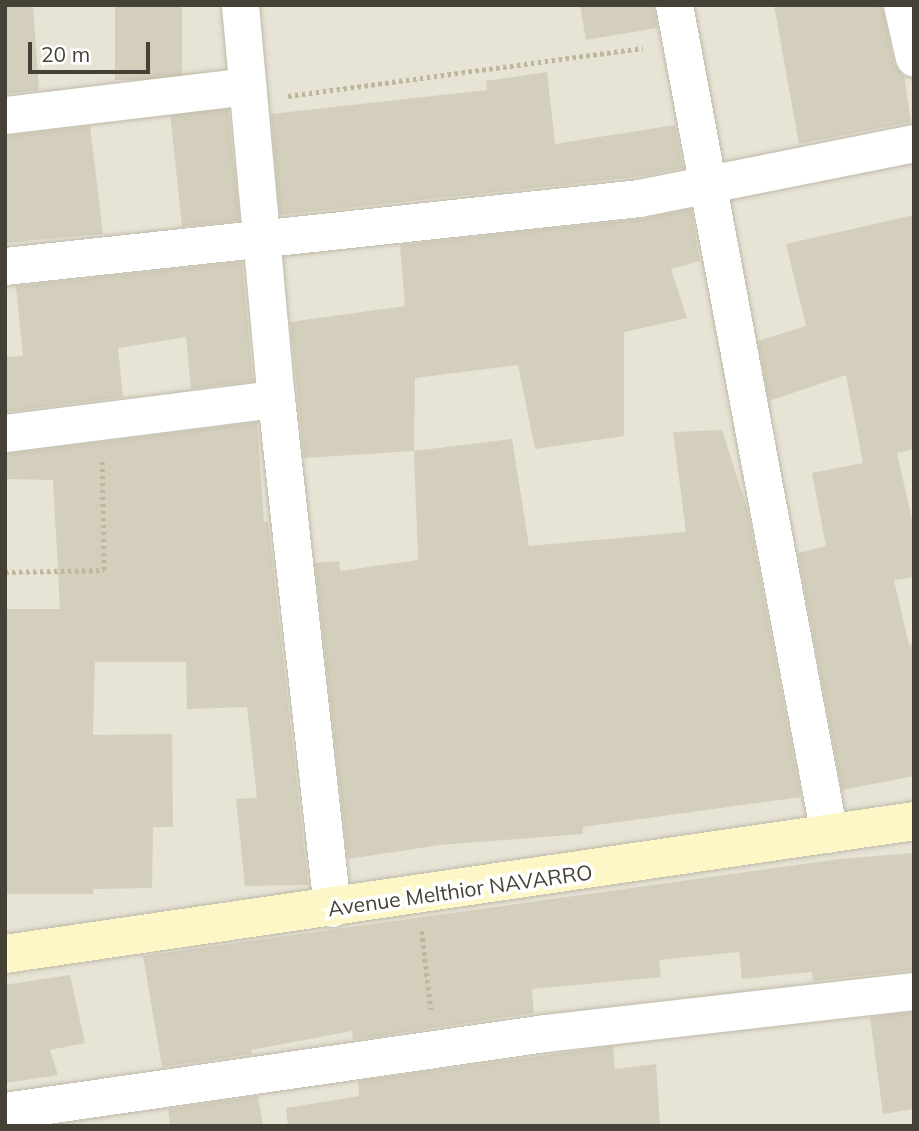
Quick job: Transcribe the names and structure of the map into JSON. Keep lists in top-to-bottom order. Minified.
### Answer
{"streets":{"street":["Avenue Melthior NAVARRO"]},"scale_bar":"20 m"}
